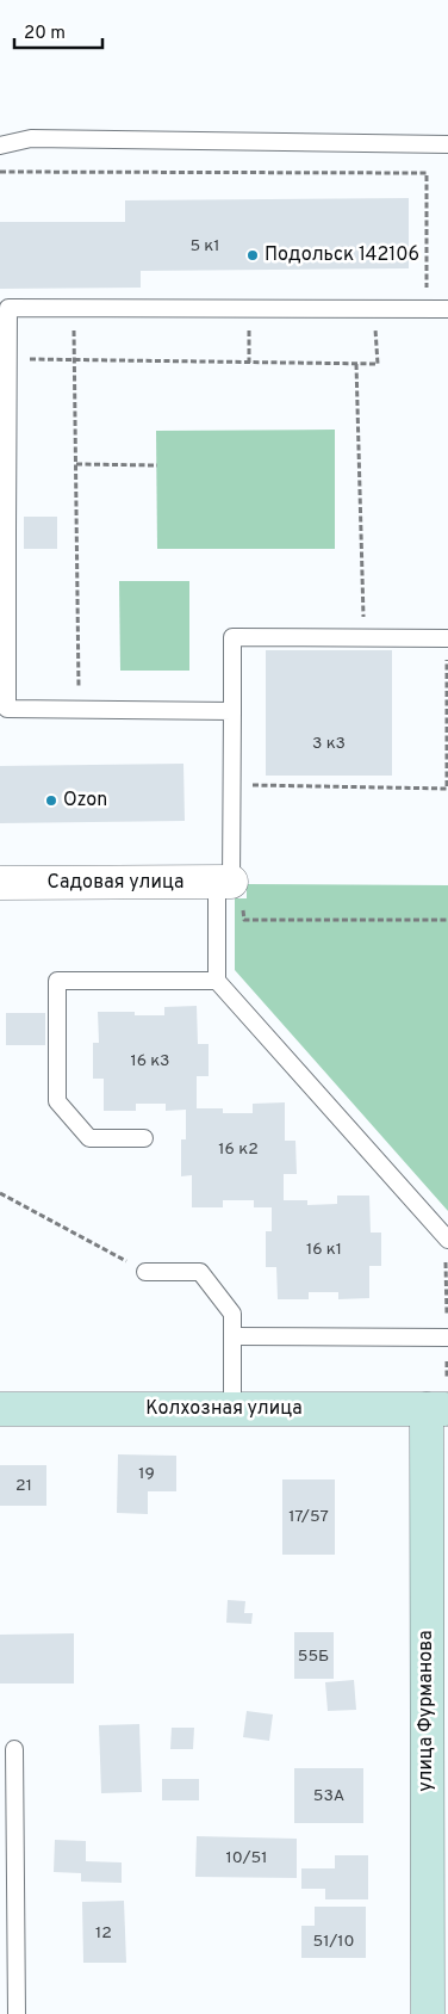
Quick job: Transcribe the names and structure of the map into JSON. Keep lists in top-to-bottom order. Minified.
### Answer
{"streets":{"street":["Садовая улица","Колхозная улица","улица Фурманова"]},"crossings":[["Колхозная улица","улица Фурманова"]],"places":["Подольск 142106","Ozon"],"house_numbers":["5 к1","3 к3","16 к3","16 к2","16 к1","19","21","17/57","55Б","53А","10/51","12","51/10"],"scale_bar":"20 m"}
